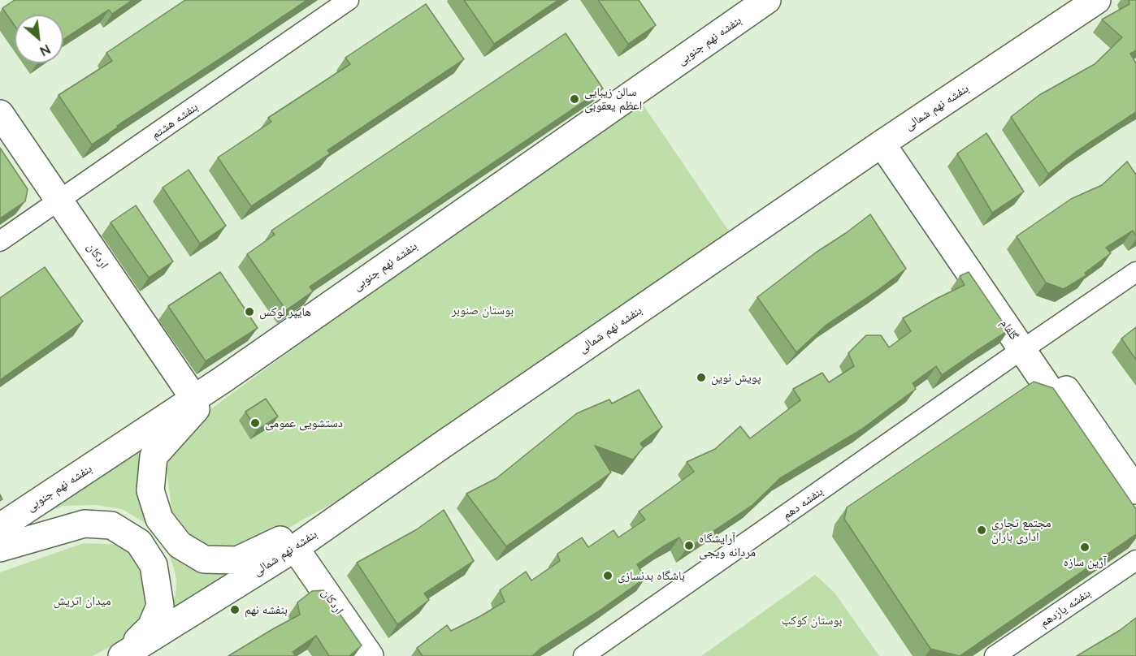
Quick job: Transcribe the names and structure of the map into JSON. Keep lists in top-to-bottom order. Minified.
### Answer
{"streets":{"main road":["بنفشه نهم جنوبی","بنفشه نهم شمالی","اردکان","گلفام"],"street":["بنفشه هشتم","بنفشه دهم","بنفشه یازدهم"]},"crossings":[["بنفشه نهم جنوبی","اردکان"],["بنفشه نهم شمالی","اردکان"],["بنفشه نهم شمالی","گلفام"],["بنفشه هشتم","اردکان"],["گلفام","بنفشه دهم"]],"parks":["بوستان صنوبر","میدان اتریش","بوستان کوکب"],"places":["سالن زیبایی اعظم یعقوبی","هایپر لوکس","پویش نوین","دستشویی عمومی","مجتمع تجاری اداری باران","آرایشگاه مردانه ویجی","آرین سازه","باشگاه بدنسازی","بنفشه نهم"],"north":"bottom right"}
